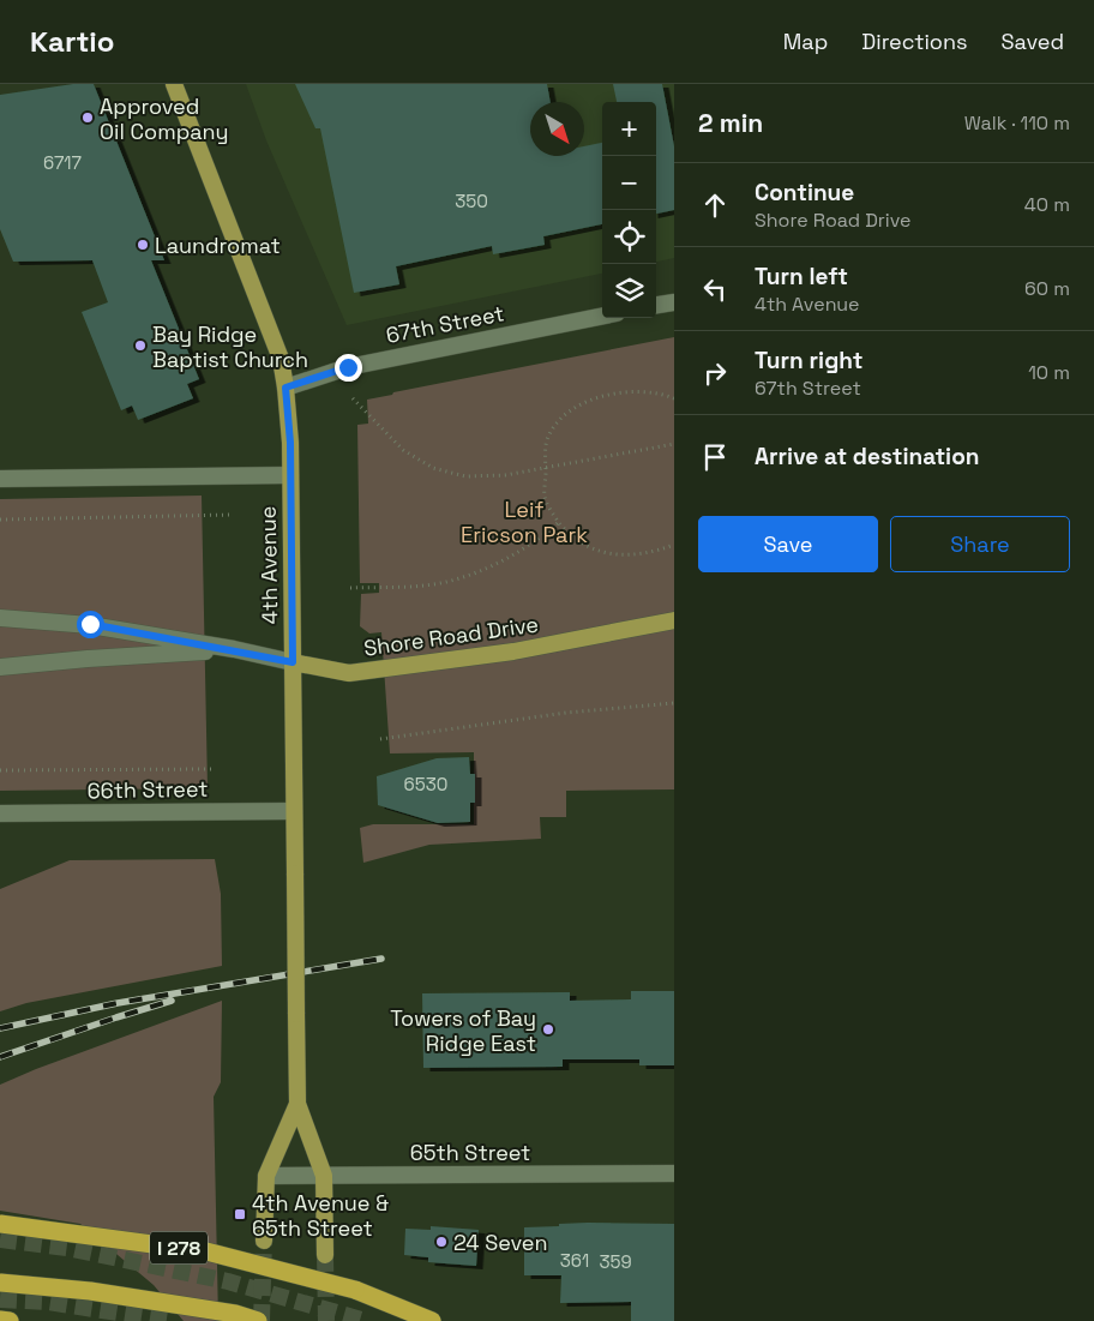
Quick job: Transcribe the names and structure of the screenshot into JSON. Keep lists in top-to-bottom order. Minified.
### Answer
{"streets":{"highway":["I 278"],"main road":["4th Avenue","Shore Road Drive"],"street":["67th Street","66th Street","65th Street"]},"crossings":[["67th Street","4th Avenue"],["4th Avenue","Shore Road Drive"],["4th Avenue","66th Street"],["4th Avenue","65th Street"]],"parks":["Leif Ericson Park"],"places":{"other":["Approved Oil Company","Laundromat","Bay Ridge Baptist Church","Towers of Bay Ridge East","24 Seven"],"transit":["4th Avenue & 65th Street"]},"house_numbers":["6717","350","6530","361","359"],"north":"bottom right","page":{"header":"Kartio","nav":["Map","Directions","Saved"],"heading":["2 min","Walk · 110 m"],"map_buttons":["+","−"],"list":[["Continue","Shore Road Drive","40 m"],["Turn left","4th Avenue","60 m"],["Turn right","67th Street","10 m"],"Arrive at destination"],"buttons":["Save","Share"]}}
